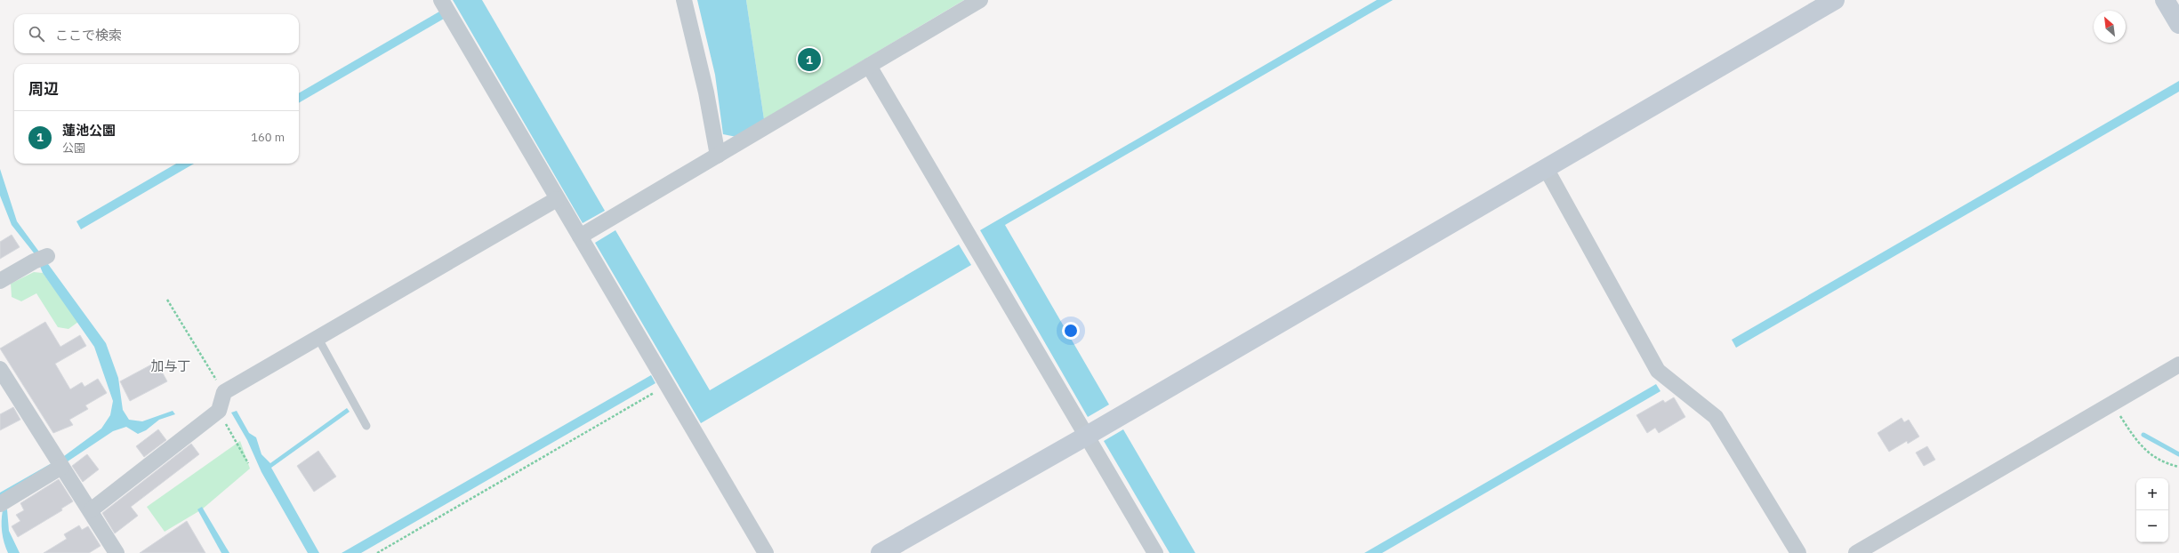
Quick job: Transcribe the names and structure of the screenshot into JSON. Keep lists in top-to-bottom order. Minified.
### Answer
{"districts":["加与丁"],"north":"top left","page":{"search":"ここで検索","pins":"1","heading":"周辺","list":[{"mark":"1","name":"蓮池公園","note":"公園","value":"160 m"}],"map_buttons":["+","−"]}}
